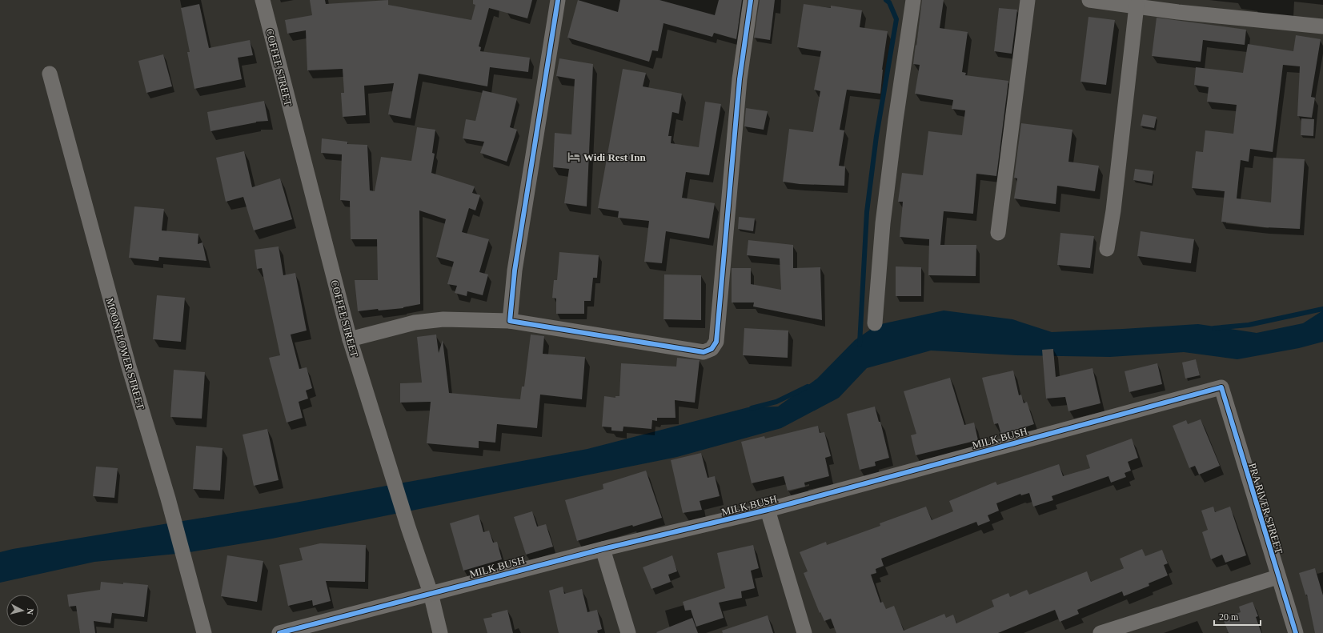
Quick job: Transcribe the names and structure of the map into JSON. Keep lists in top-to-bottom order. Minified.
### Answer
{"streets":{"street":["COFFEE STREET","MOONFLOWER STREET","MILK BUSH","PRA RIVER STREET"]},"crossings":[["COFFEE STREET","MILK BUSH"],["MILK BUSH","PRA RIVER STREET"]],"places":{"hotel":["Widi Rest Inn"]},"scale_bar":"20 m","north":"right"}
